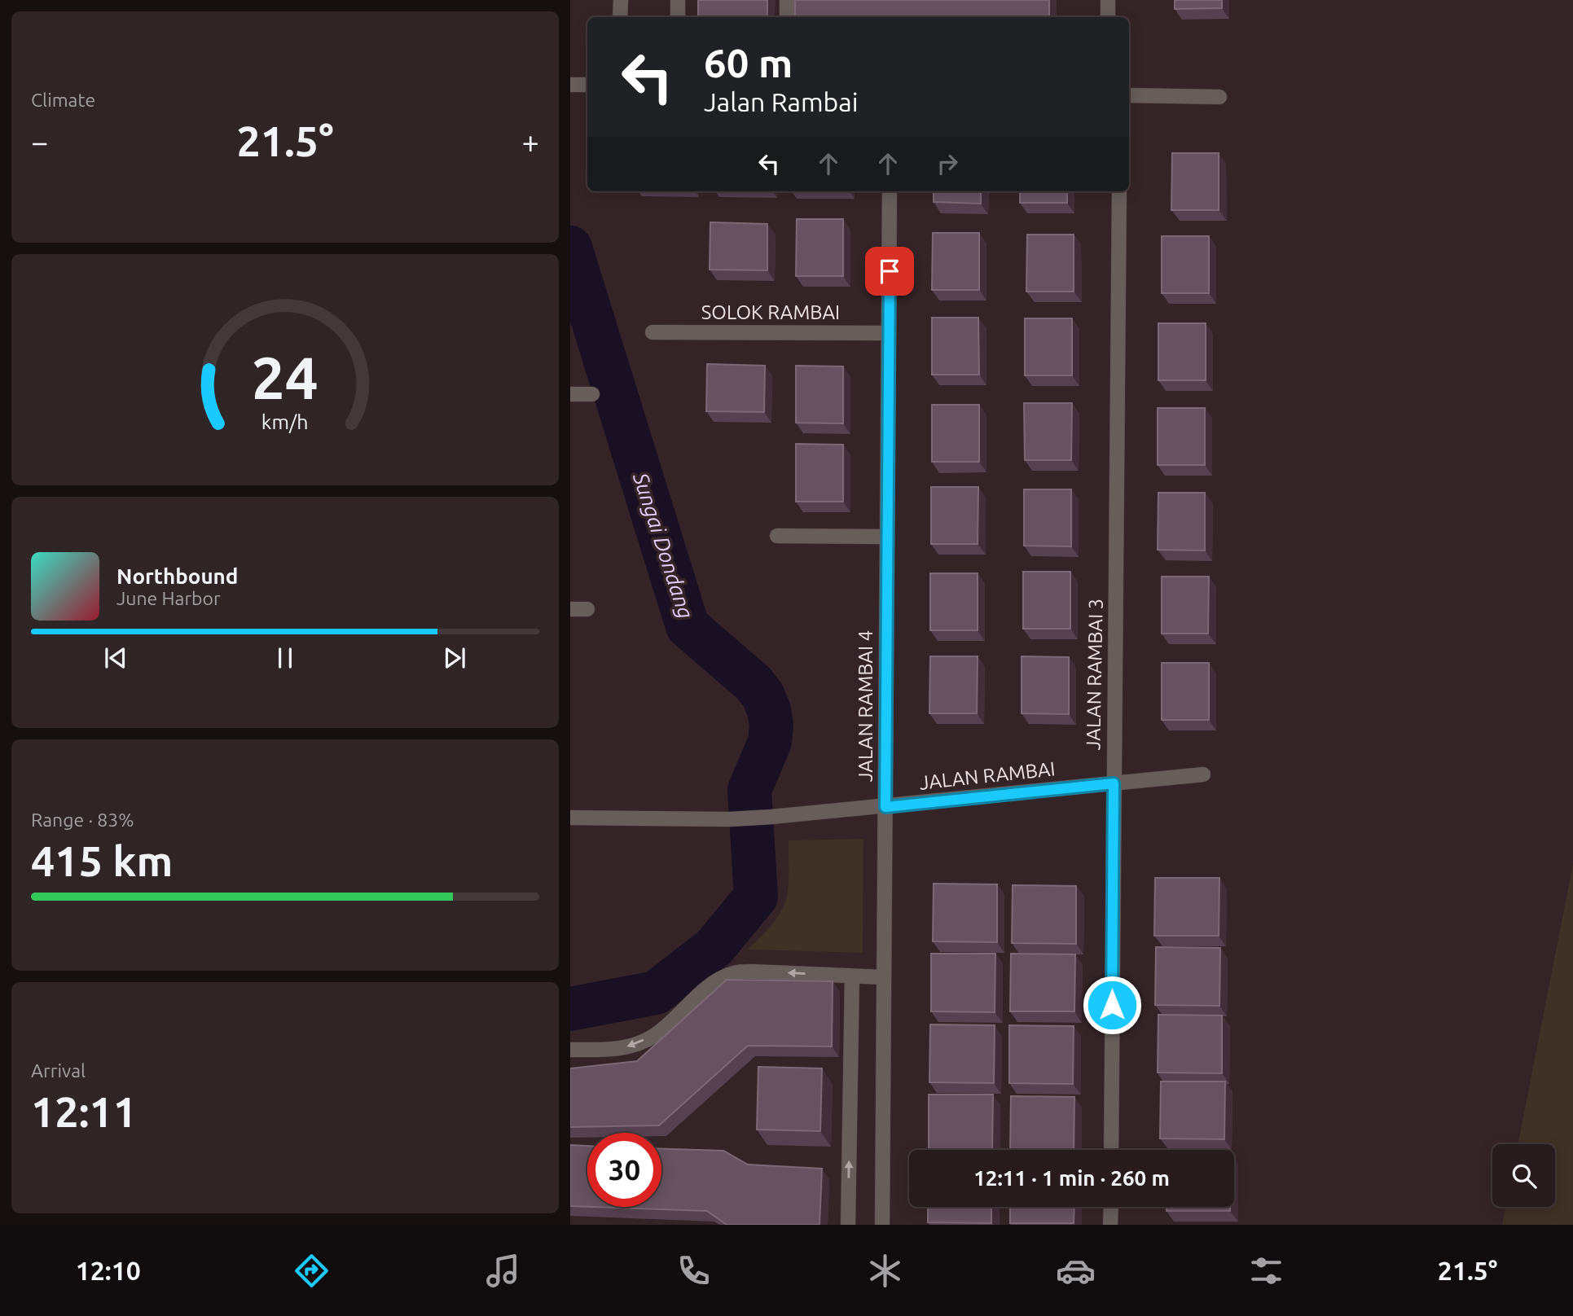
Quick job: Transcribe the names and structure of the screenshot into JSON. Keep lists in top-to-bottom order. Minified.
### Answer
{"streets":{"street":["SOLOK RAMBAI","JALAN RAMBAI 3","JALAN RAMBAI 4","JALAN RAMBAI"]},"crossings":[["SOLOK RAMBAI","JALAN RAMBAI 4"],["JALAN RAMBAI 3","JALAN RAMBAI"],["JALAN RAMBAI 4","JALAN RAMBAI"]],"water":["Sungai Dondang"],"page":{"tile":["Climate",["Range · 83%","415 km"],["Arrival","12:11"]],"turn":["60 m","Jalan Rambai"],"heat":["−","21.5°","+"],"song":["Northbound","June Harbor"],"limit":"30","trip":"12:11 · 1 min · 260 m","tabs":["12:10","21.5°"],"gauge":["24","km/h"]}}
